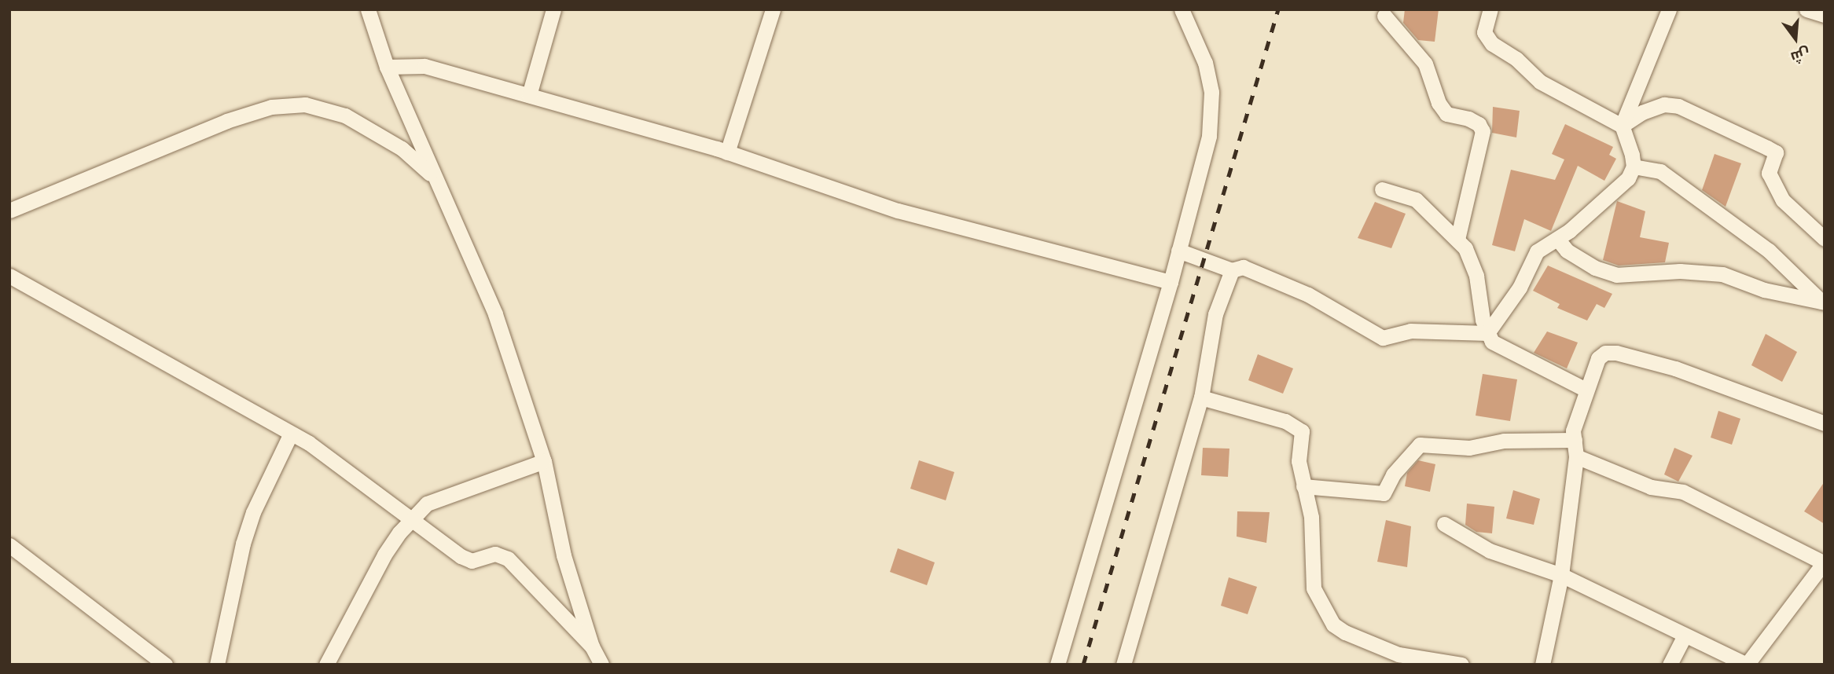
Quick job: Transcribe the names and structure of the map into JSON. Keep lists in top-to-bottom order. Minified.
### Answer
{"north":"bottom"}
